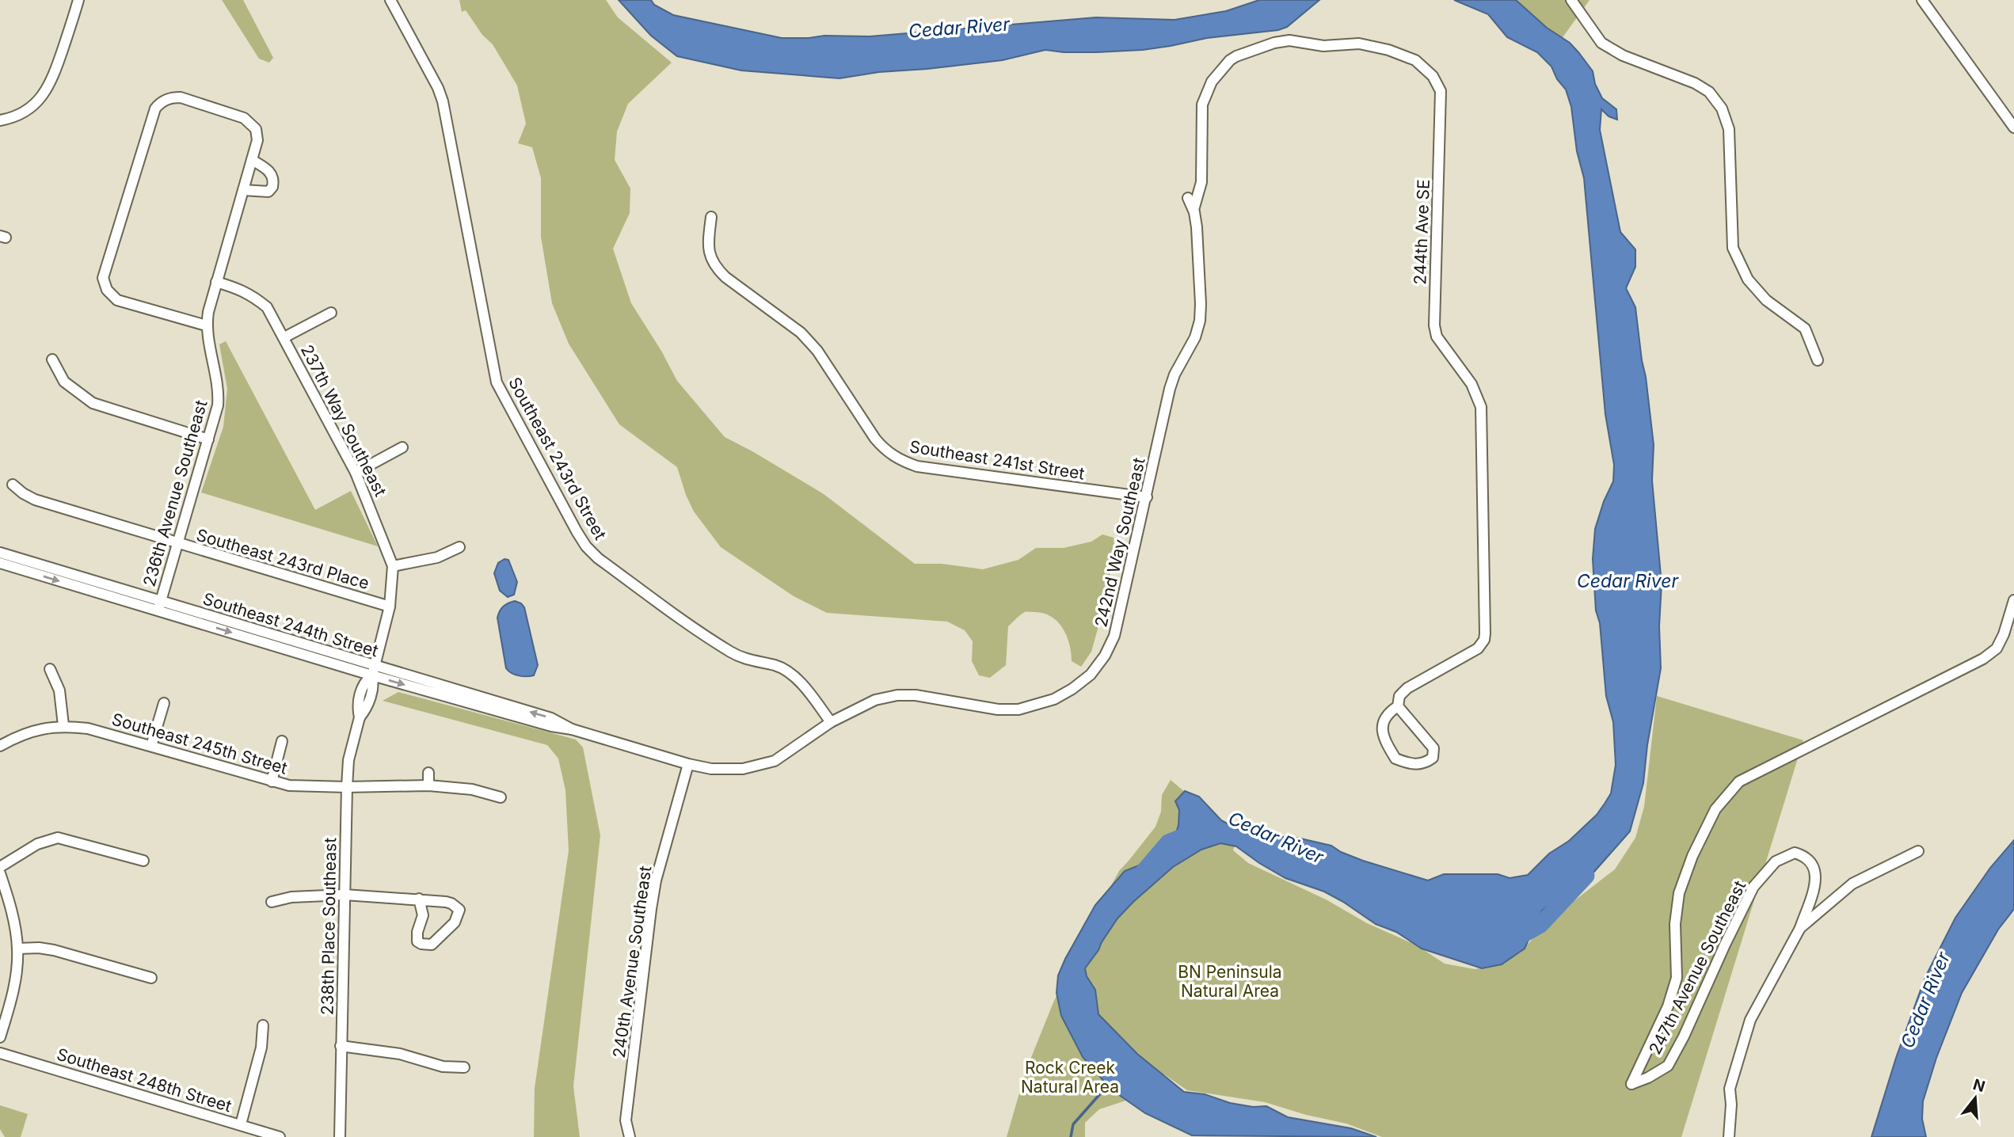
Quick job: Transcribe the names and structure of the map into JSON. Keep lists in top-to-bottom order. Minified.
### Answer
{"streets":{"street":["244th Ave SE","237th Way Southeast","Southeast 243rd Street","Southeast 241st Street","236th Avenue Southeast","242nd Way Southeast","Southeast 243rd Place","Southeast 244th Street","Southeast 245th Street","238th Place Southeast","240th Avenue Southeast","247th Avenue Southeast","Southeast 248th Street"]},"crossings":[["244th Ave SE","242nd Way Southeast"],["237th Way Southeast","236th Avenue Southeast"],["237th Way Southeast","Southeast 243rd Place"],["237th Way Southeast","238th Place Southeast"],["Southeast 243rd Street","242nd Way Southeast"],["Southeast 241st Street","242nd Way Southeast"],["236th Avenue Southeast","Southeast 243rd Place"],["236th Avenue Southeast","Southeast 244th Street"],["242nd Way Southeast","Southeast 244th Street"],["Southeast 243rd Place","238th Place Southeast"],["Southeast 244th Street","238th Place Southeast"],["Southeast 244th Street","240th Avenue Southeast"],["Southeast 245th Street","238th Place Southeast"]],"water":["Cedar River"],"parks":["BN Peninsula Natural Area","Rock Creek Natural Area"],"north":"top"}
